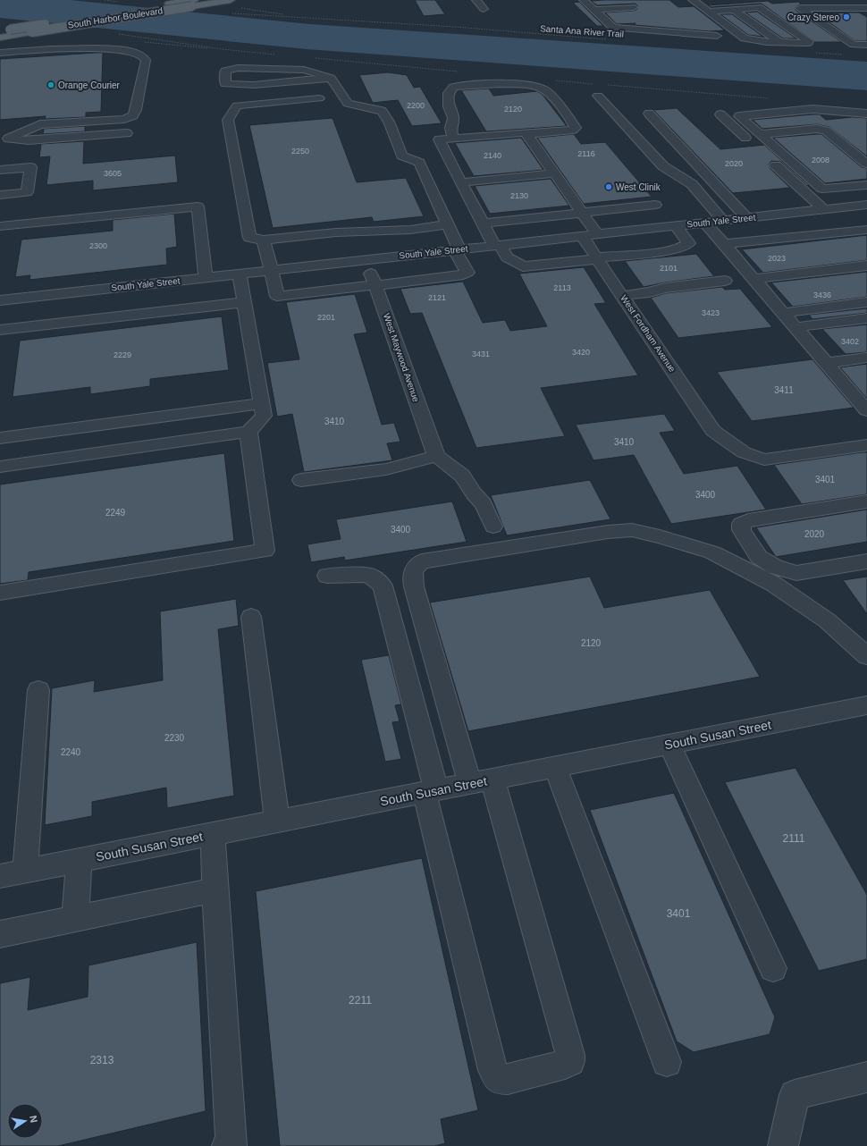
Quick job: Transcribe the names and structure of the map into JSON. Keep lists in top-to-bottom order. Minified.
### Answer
{"streets":{"main road":["South Harbor Boulevard"],"street":["South Yale Street","West Fordham Avenue","West Maywood Avenue","South Susan Street"],"path":["Santa Ana River Trail"]},"crossings":[["South Harbor Boulevard","Santa Ana River Trail"],["South Yale Street","West Fordham Avenue"],["South Yale Street","West Maywood Avenue"]],"places":["Crazy Stereo","Orange Courier","West Clinik"],"house_numbers":["2200","2120","2250","2116","2140","2008","2020","3605","2130","2300","2023","2101","2113","3436","2121","3423","2201","3402","3420","3431","2229","3411","3410","3410","3401","3400","2249","3400","2020","2120","2230","2240","2111","3401","2211","2313"],"north":"right"}
